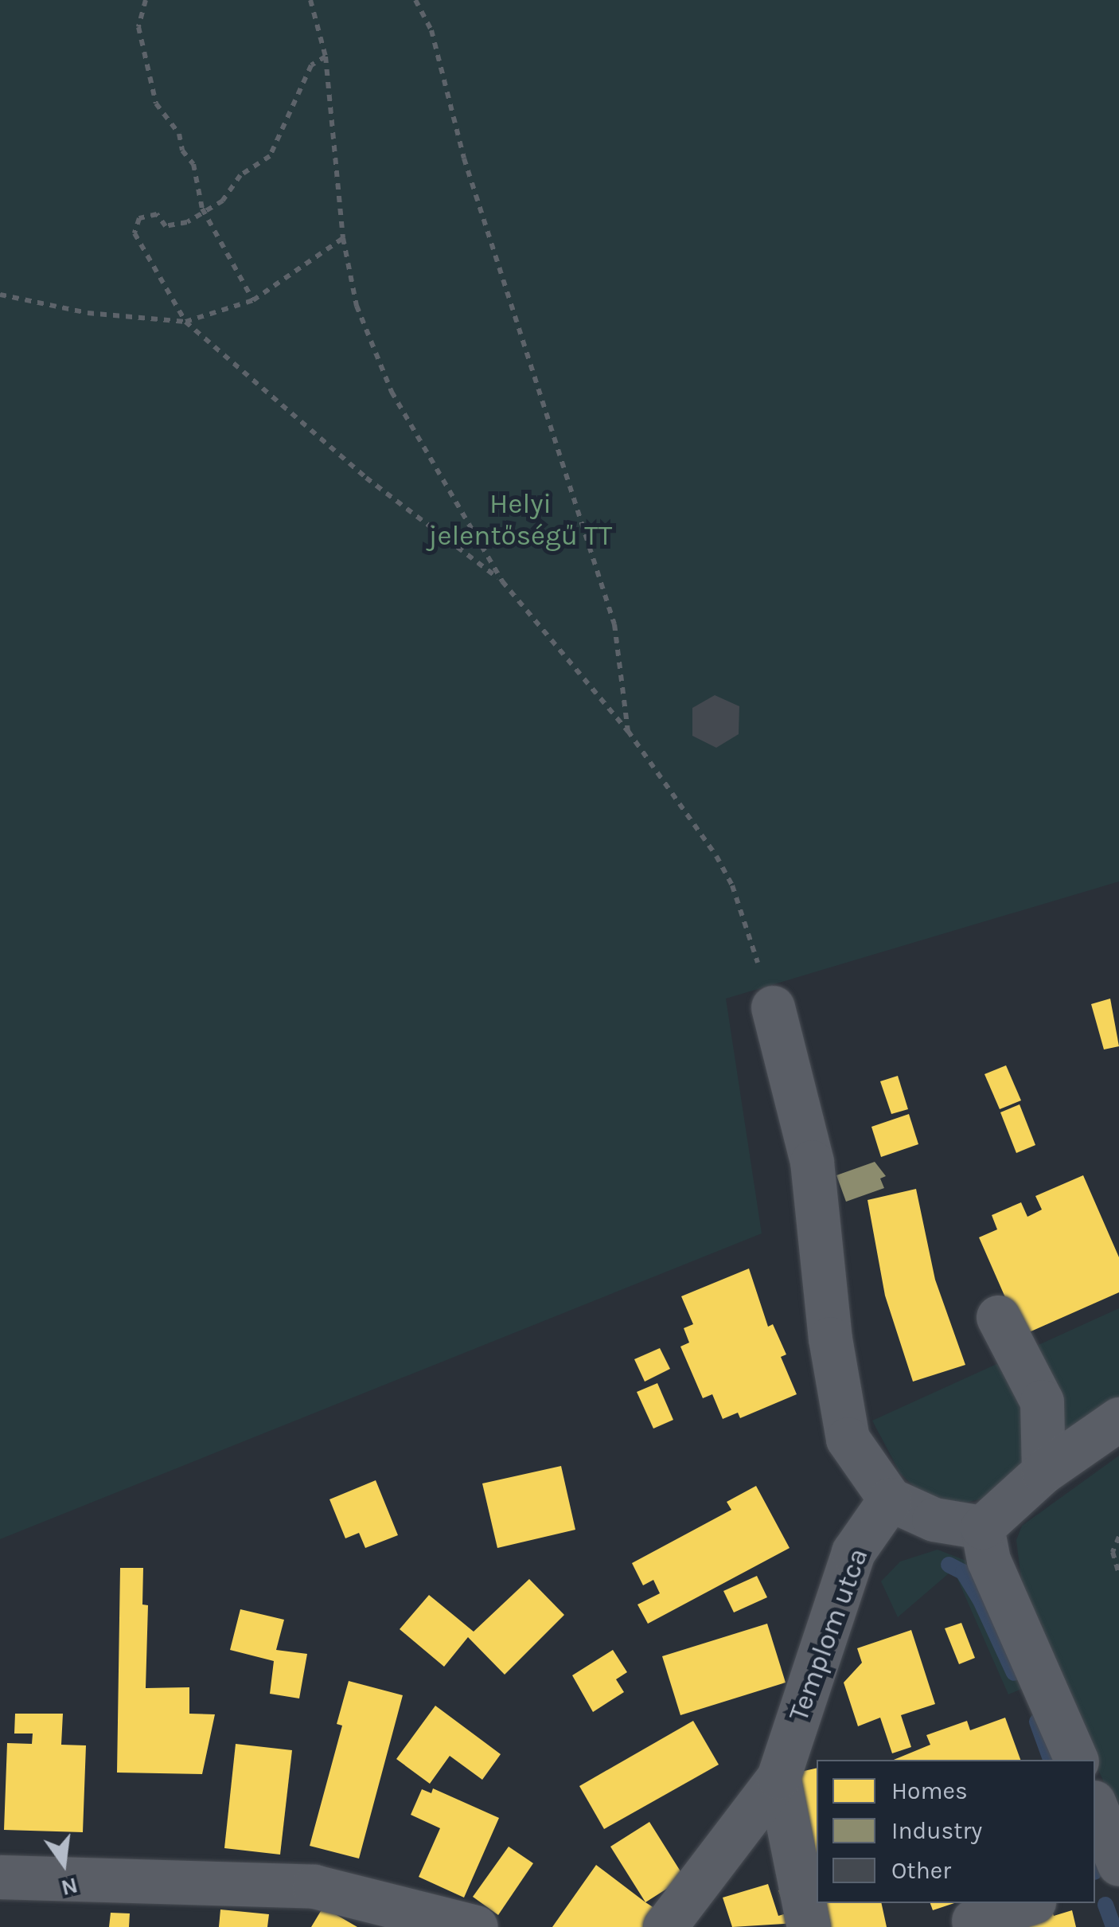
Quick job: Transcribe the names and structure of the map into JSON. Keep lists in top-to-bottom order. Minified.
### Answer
{"streets":{"street":["Templom utca"]},"parks":["Helyi jelentőségű TT"],"legend":["Homes","Industry","Other"],"north":"bottom"}
